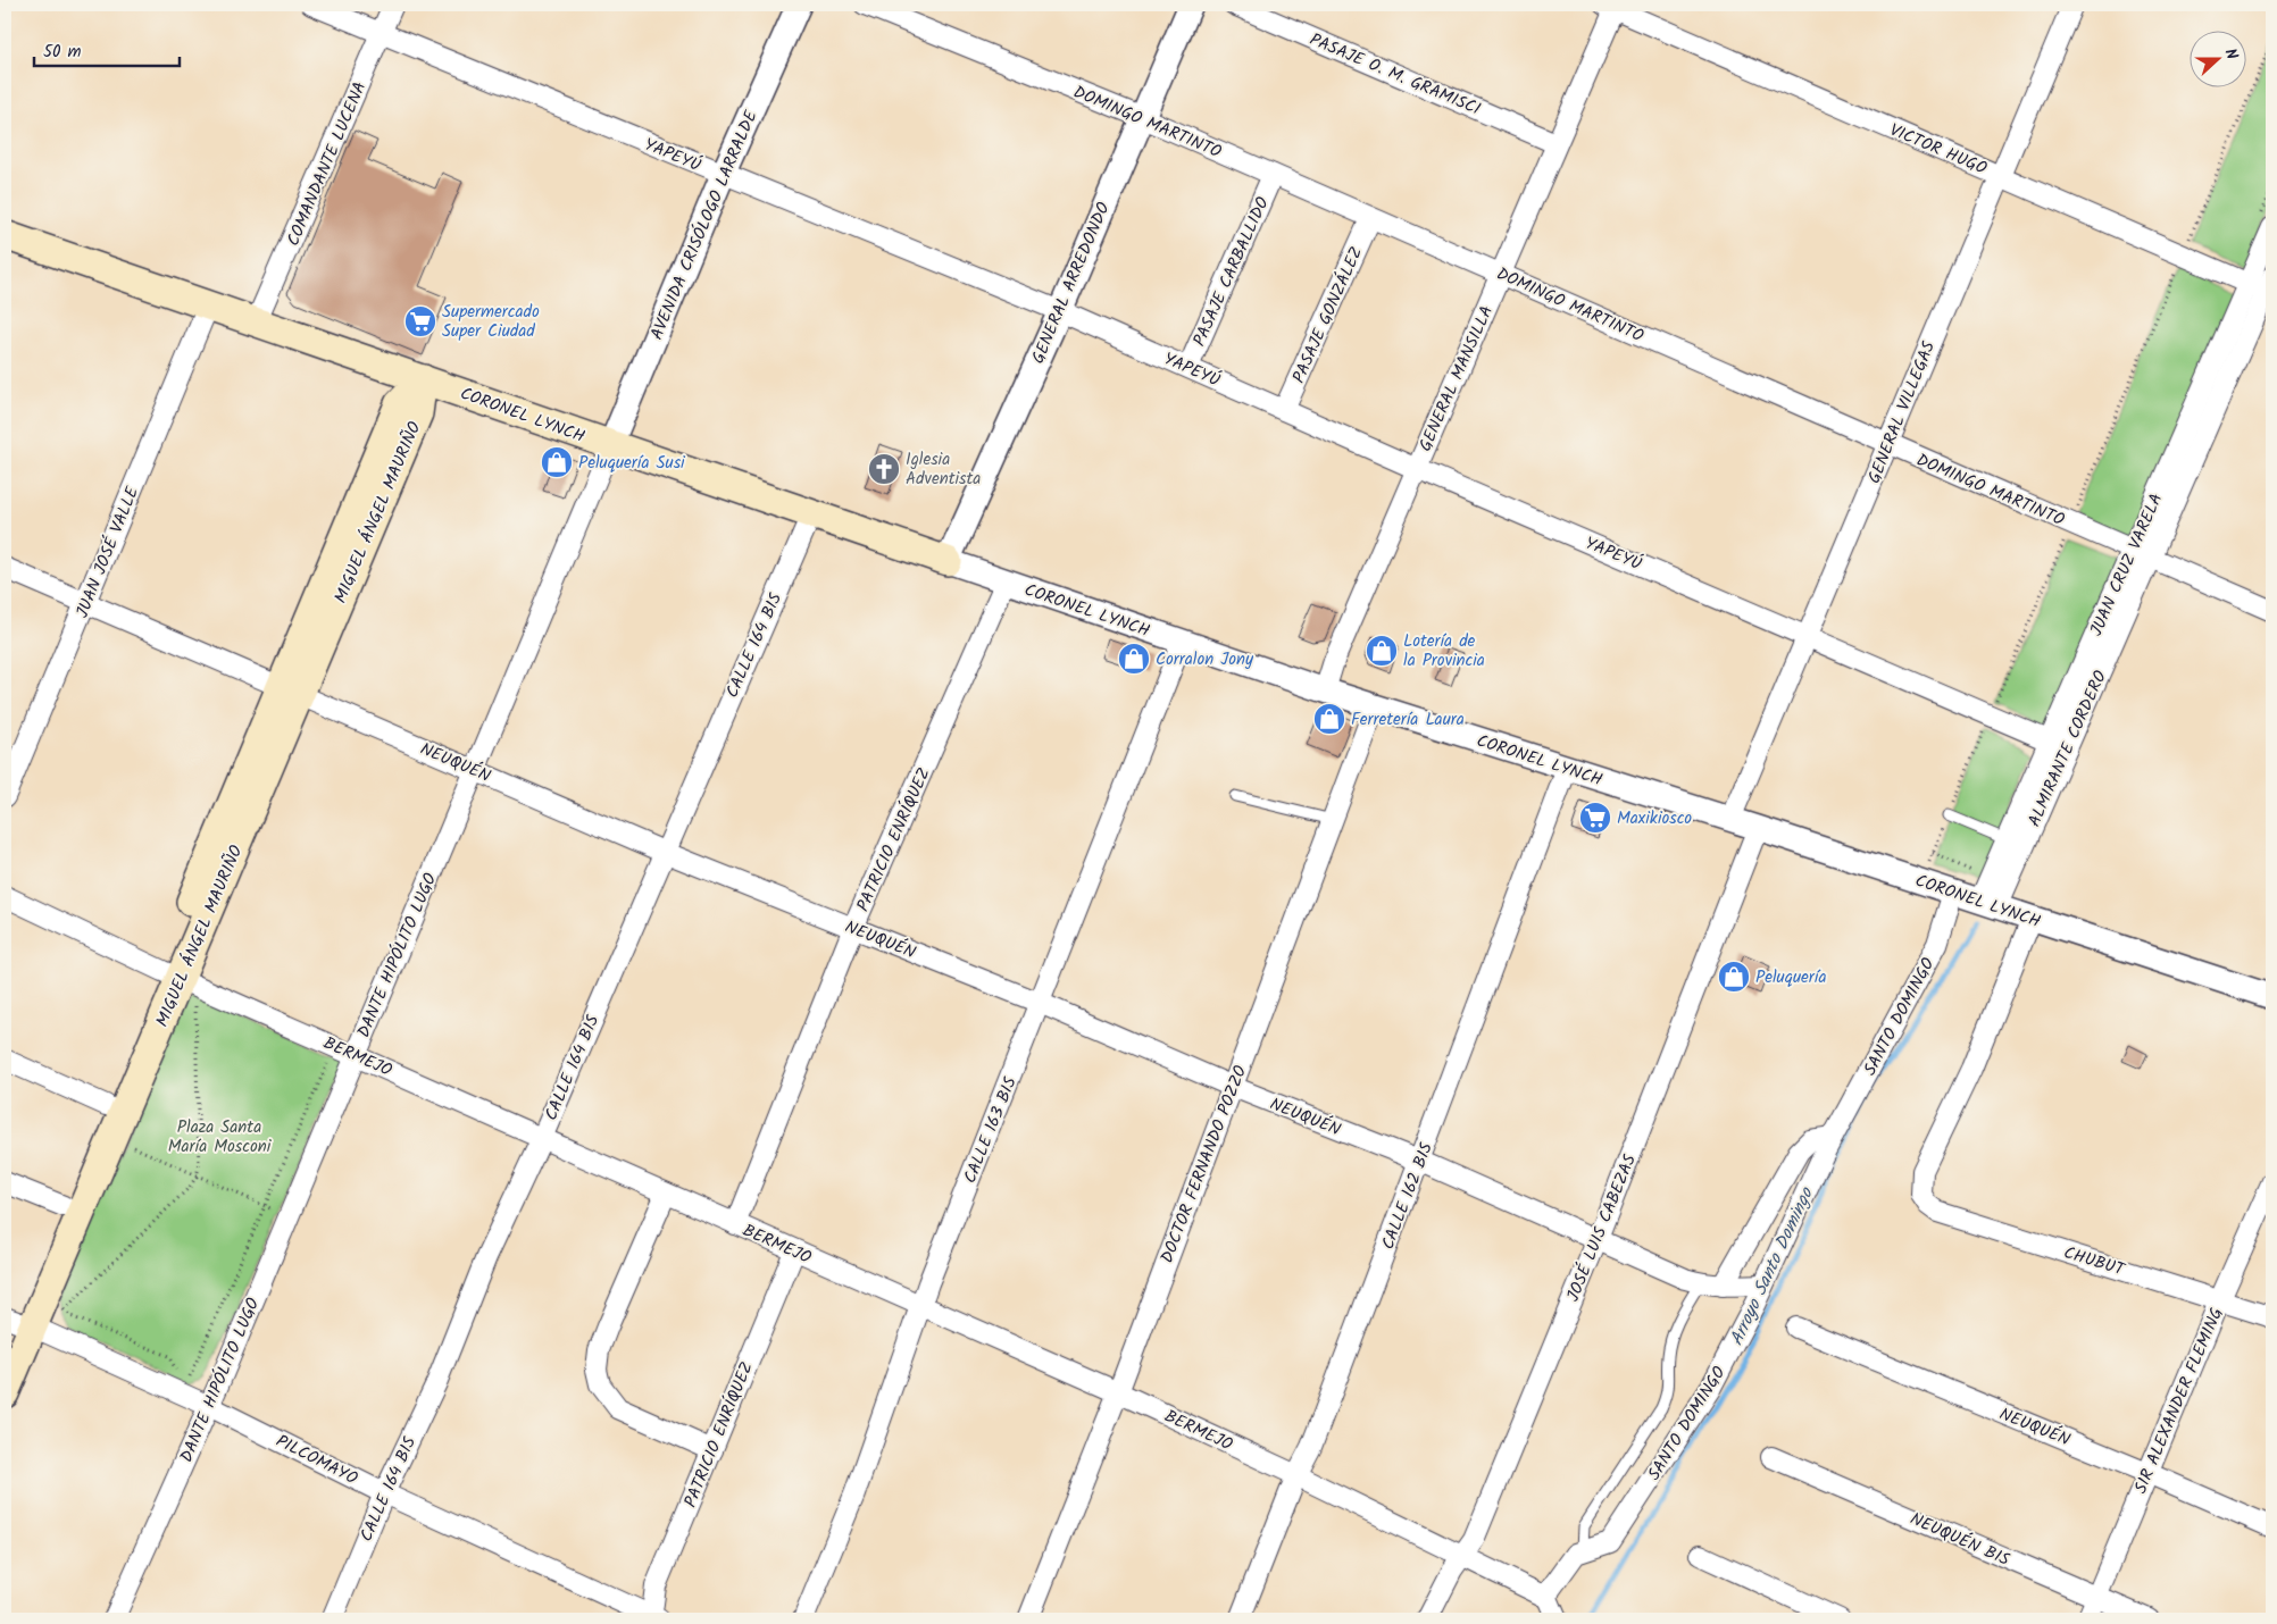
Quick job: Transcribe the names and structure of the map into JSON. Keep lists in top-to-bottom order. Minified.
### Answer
{"streets":{"main road":["CORONEL LYNCH","MIGUEL ÁNGEL MAURIÑO"],"street":["PASAJE O. M. GRAMISCI","DOMINGO MARTINTO","VICTOR HUGO","YAPEYÚ","COMANDANTE LUCENA","AVENIDA CRISÓLOGO LARRALDE","PASAJE CARBALLIDO","GENERAL ARREDONDO","PASAJE GONZÁLEZ","GENERAL MANSILLA","GENERAL VILLEGAS","JUAN JOSÉ VALLE","JUAN CRUZ VARELA","CALLE 164 BIS","ALMIRANTE CORDERO","NEUQUÉN","PATRICIO ENRÍQUEZ","DANTE HIPÓLITO LUGO","SANTO DOMINGO","BERMEJO","CALLE 163 BIS","DOCTOR FERNANDO POZZO","CALLE 162 BIS","JOSÉ LUIS CABEZAS","CHUBUT","SIR ALEXANDER FLEMING","PILCOMAYO","NEUQUÉN BIS"]},"crossings":[["PASAJE O. M. GRAMISCI","GENERAL MANSILLA"],["DOMINGO MARTINTO","PASAJE CARBALLIDO"],["DOMINGO MARTINTO","GENERAL ARREDONDO"],["DOMINGO MARTINTO","PASAJE GONZÁLEZ"],["DOMINGO MARTINTO","GENERAL MANSILLA"],["DOMINGO MARTINTO","GENERAL VILLEGAS"],["DOMINGO MARTINTO","JUAN CRUZ VARELA"],["DOMINGO MARTINTO","ALMIRANTE CORDERO"],["VICTOR HUGO","GENERAL MANSILLA"],["VICTOR HUGO","GENERAL VILLEGAS"],["VICTOR HUGO","JUAN CRUZ VARELA"],["YAPEYÚ","COMANDANTE LUCENA"],["YAPEYÚ","AVENIDA CRISÓLOGO LARRALDE"],["YAPEYÚ","PASAJE CARBALLIDO"],["YAPEYÚ","GENERAL ARREDONDO"],["YAPEYÚ","PASAJE GONZÁLEZ"],["YAPEYÚ","GENERAL MANSILLA"],["YAPEYÚ","GENERAL VILLEGAS"],["YAPEYÚ","JUAN CRUZ VARELA"],["YAPEYÚ","ALMIRANTE CORDERO"],["COMANDANTE LUCENA","CORONEL LYNCH"],["AVENIDA CRISÓLOGO LARRALDE","CORONEL LYNCH"],["AVENIDA CRISÓLOGO LARRALDE","DANTE HIPÓLITO LUGO"],["GENERAL ARREDONDO","CORONEL LYNCH"],["GENERAL MANSILLA","CORONEL LYNCH"],["GENERAL VILLEGAS","CORONEL LYNCH"],["CORONEL LYNCH","MIGUEL ÁNGEL MAURIÑO"],["CORONEL LYNCH","JUAN JOSÉ VALLE"],["CORONEL LYNCH","JUAN CRUZ VARELA"],["CORONEL LYNCH","CALLE 164 BIS"],["CORONEL LYNCH","ALMIRANTE CORDERO"],["CORONEL LYNCH","PATRICIO ENRÍQUEZ"],["CORONEL LYNCH","DANTE HIPÓLITO LUGO"],["CORONEL LYNCH","SANTO DOMINGO"],["CORONEL LYNCH","CALLE 163 BIS"],["CORONEL LYNCH","DOCTOR FERNANDO POZZO"],["CORONEL LYNCH","CALLE 162 BIS"],["CORONEL LYNCH","JOSÉ LUIS CABEZAS"],["CORONEL LYNCH","CHUBUT"],["MIGUEL ÁNGEL MAURIÑO","NEUQUÉN"],["MIGUEL ÁNGEL MAURIÑO","BERMEJO"],["MIGUEL ÁNGEL MAURIÑO","PILCOMAYO"],["JUAN JOSÉ VALLE","NEUQUÉN"],["JUAN CRUZ VARELA","ALMIRANTE CORDERO"],["CALLE 164 BIS","NEUQUÉN"],["CALLE 164 BIS","BERMEJO"],["CALLE 164 BIS","PILCOMAYO"],["NEUQUÉN","PATRICIO ENRÍQUEZ"],["NEUQUÉN","DANTE HIPÓLITO LUGO"],["NEUQUÉN","SANTO DOMINGO"],["NEUQUÉN","CALLE 163 BIS"],["NEUQUÉN","DOCTOR FERNANDO POZZO"],["NEUQUÉN","CALLE 162 BIS"],["NEUQUÉN","JOSÉ LUIS CABEZAS"],["NEUQUÉN","SIR ALEXANDER FLEMING"],["PATRICIO ENRÍQUEZ","BERMEJO"],["PATRICIO ENRÍQUEZ","PILCOMAYO"],["DANTE HIPÓLITO LUGO","BERMEJO"],["DANTE HIPÓLITO LUGO","PILCOMAYO"],["BERMEJO","CALLE 163 BIS"],["BERMEJO","DOCTOR FERNANDO POZZO"],["BERMEJO","CALLE 162 BIS"],["BERMEJO","JOSÉ LUIS CABEZAS"],["CHUBUT","SIR ALEXANDER FLEMING"],["SIR ALEXANDER FLEMING","NEUQUÉN BIS"]],"water":["Arroyo Santo Domingo"],"parks":["Plaza Santa María Mosconi"],"places":{"supermarket":["Supermercado Super Ciudad","Maxikiosco"],"shop":["Peluquería Susi","Lotería de la Provincia","Corralon Jony","Ferretería Laura","Peluquería"],"church":["Iglesia Adventista"]},"scale_bar":"50 m","north":"right"}
